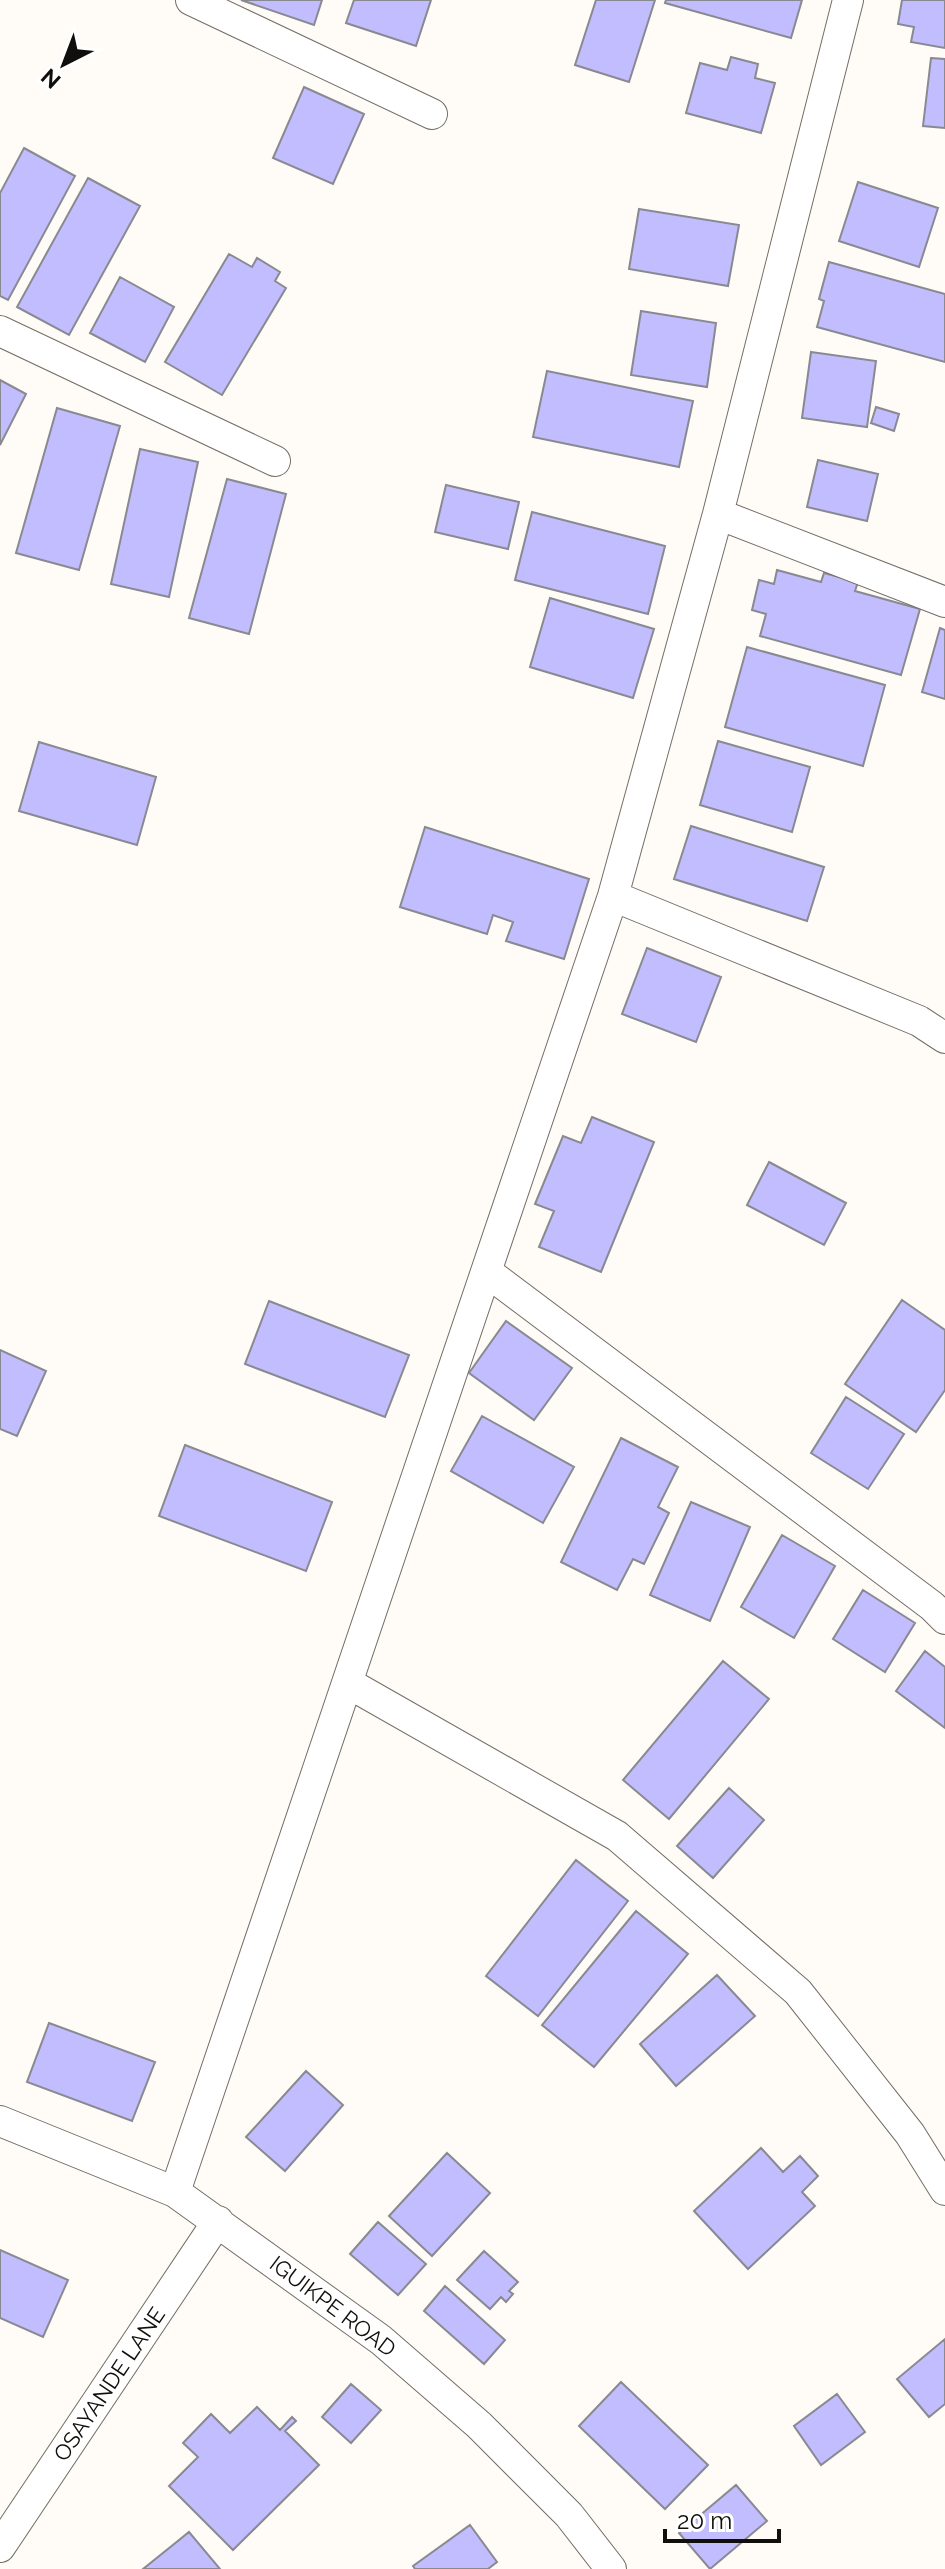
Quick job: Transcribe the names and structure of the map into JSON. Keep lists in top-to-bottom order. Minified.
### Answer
{"streets":{"street":["IGUIKPE ROAD","OSAYANDE LANE"]},"crossings":[["IGUIKPE ROAD","OSAYANDE LANE"]],"scale_bar":"20 m","north":"bottom left"}
